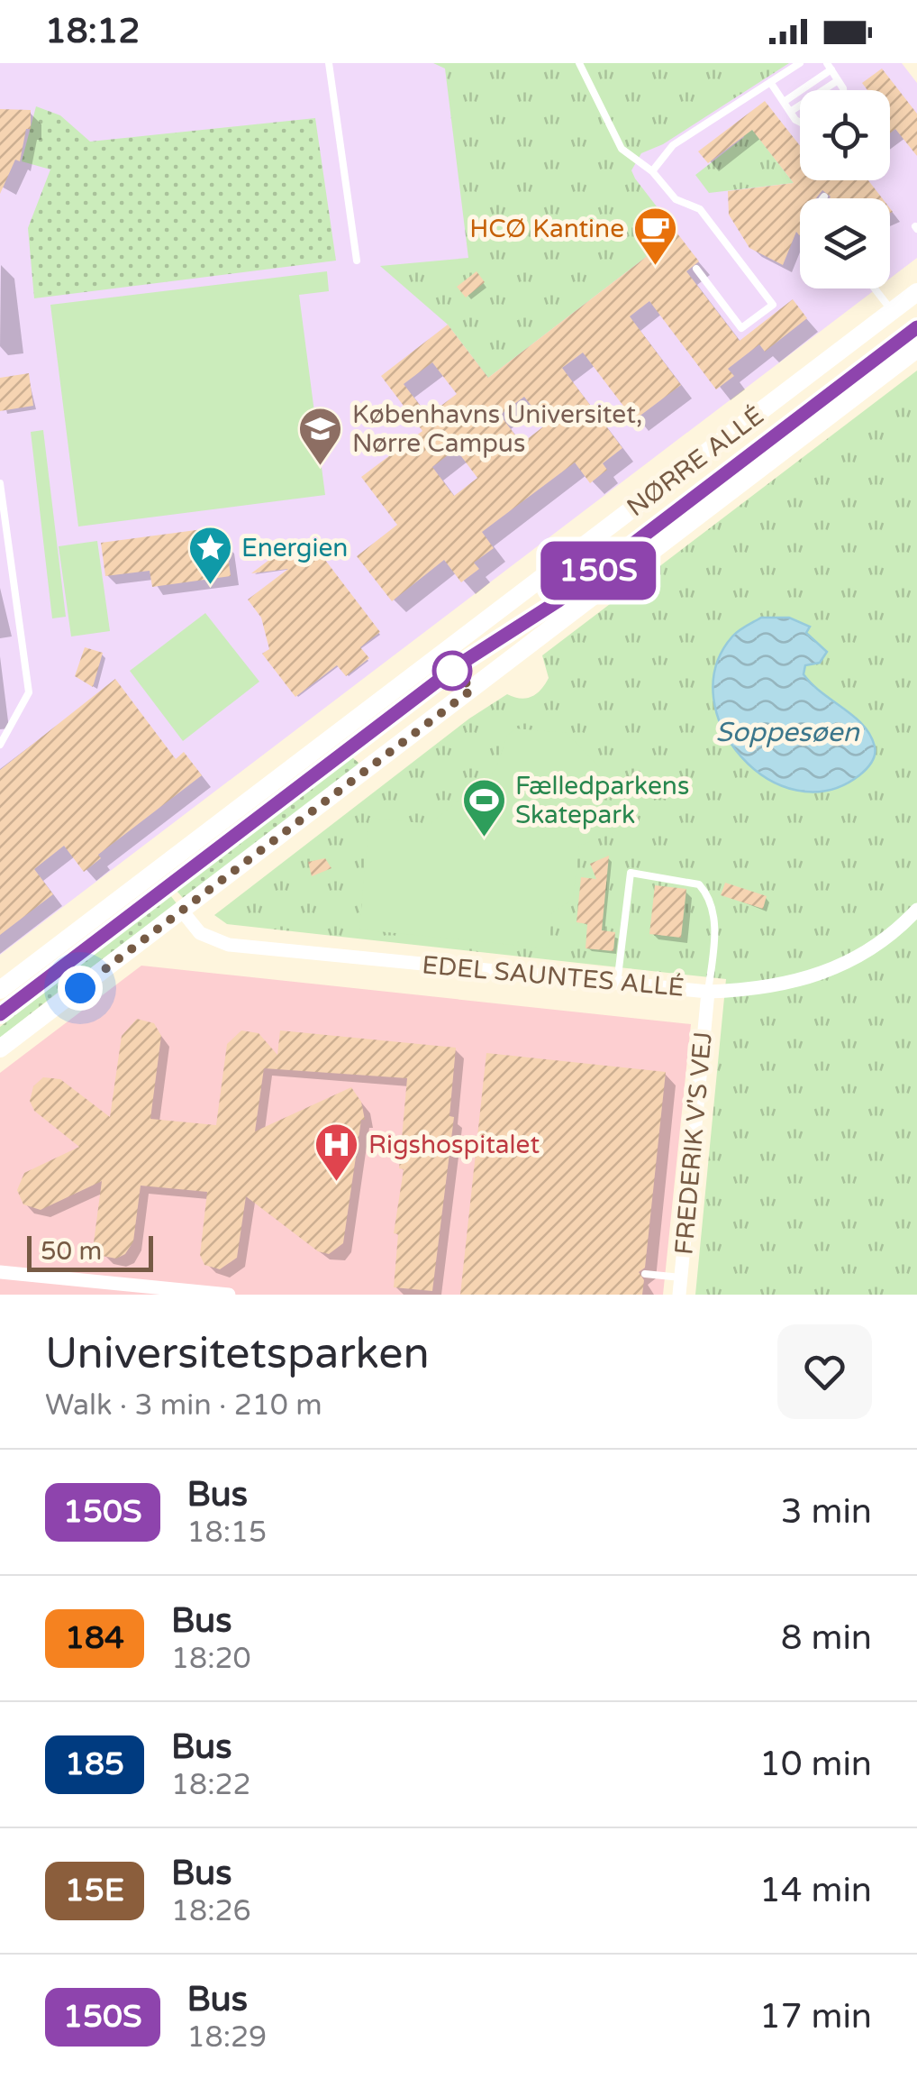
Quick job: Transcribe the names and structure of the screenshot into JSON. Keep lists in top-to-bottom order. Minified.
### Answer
{"streets":{"street":["NØRRE ALLÉ","EDEL SAUNTES ALLÉ","FREDERIK V'S VEJ"]},"crossings":[["NØRRE ALLÉ","EDEL SAUNTES ALLÉ"],["EDEL SAUNTES ALLÉ","FREDERIK V'S VEJ"]],"water":["Soppesøen"],"places":{"cafe":["HCØ Kantine"],"school or university":["Københavns Universitet, Nørre Campus"],"place":["Energien"],"sports":["Fælledparkens Skatepark"],"hospital":["Rigshospitalet"]},"lines":["bus line 150S"],"scale_bar":"50 m","page":{"status":"18:12","on_map":"150S","scale":"50 m","heading":["Universitetsparken","Walk · 3 min · 210 m"],"list":[{"mark":"150S","name":"Bus","note":"18:15","value":"3 min"},{"mark":"184","name":"Bus","note":"18:20","value":"8 min"},{"mark":"185","name":"Bus","note":"18:22","value":"10 min"},{"mark":"15E","name":"Bus","note":"18:26","value":"14 min"},{"mark":"150S","name":"Bus","note":"18:29","value":"17 min"}]}}
